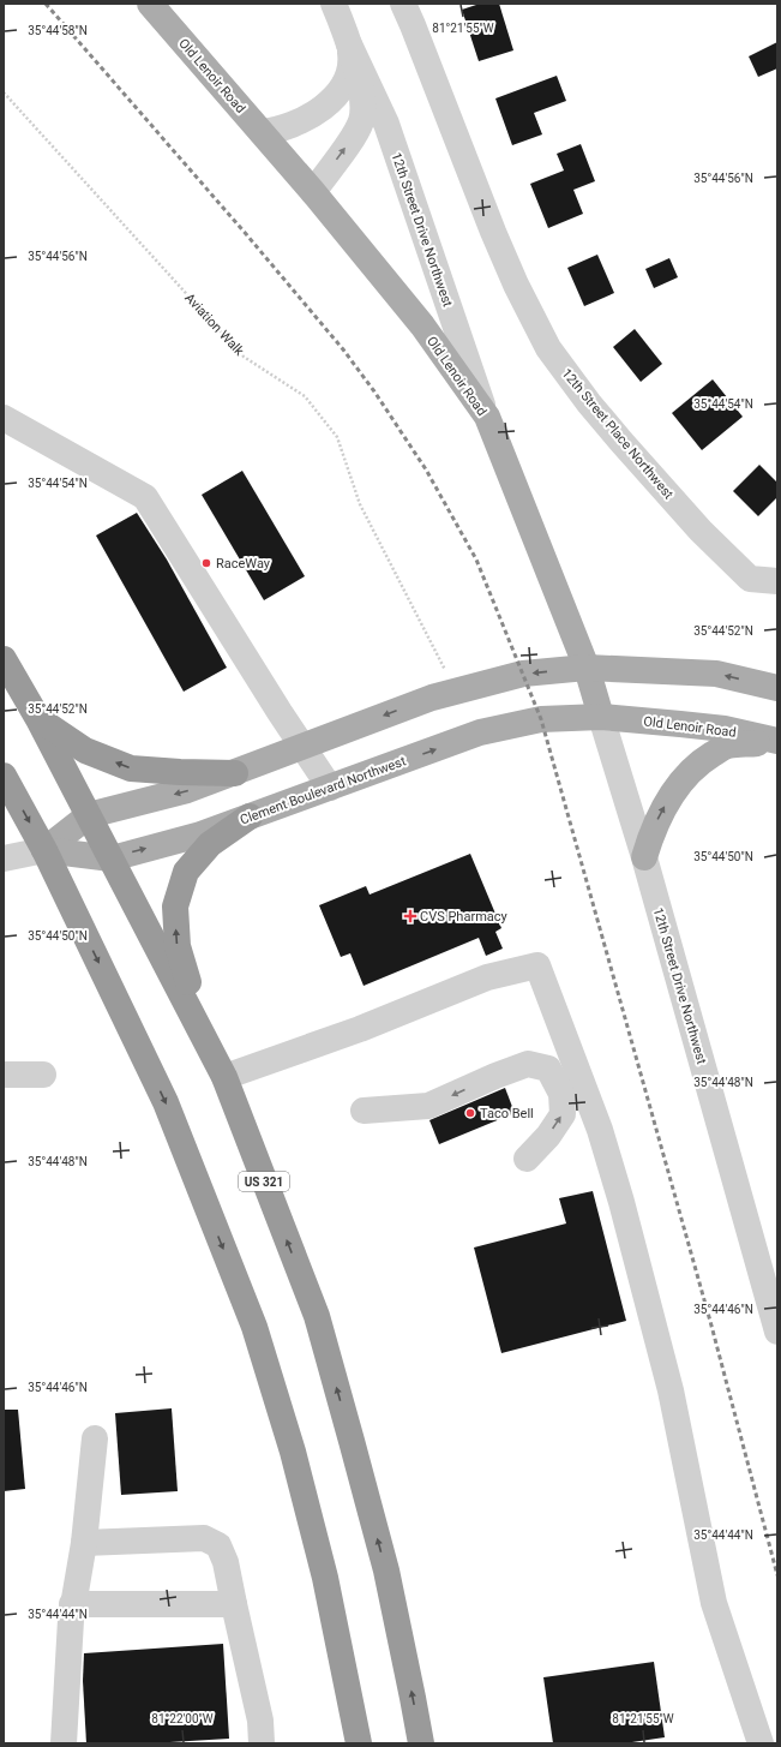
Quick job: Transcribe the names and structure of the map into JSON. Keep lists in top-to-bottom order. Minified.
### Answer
{"streets":{"highway":["US 321"],"main road":["Old Lenoir Road","12th Street Drive Northwest","Clement Boulevard Northwest"],"street":["12th Street Place Northwest"],"path":["Aviation Walk"]},"crossings":[["Old Lenoir Road","12th Street Drive Northwest"],["Old Lenoir Road","Clement Boulevard Northwest"],["12th Street Drive Northwest","Clement Boulevard Northwest"],["Clement Boulevard Northwest","US 321"]],"places":{"other":["RaceWay","Taco Bell"],"health":["CVS Pharmacy"]},"coordinates":["81°21'55\"W","35°44'58\"N","35°44'56\"N","35°44'54\"N","35°44'52\"N","35°44'50\"N","35°44'48\"N","35°44'46\"N","35°44'44\"N","81°22'00\"W"]}
